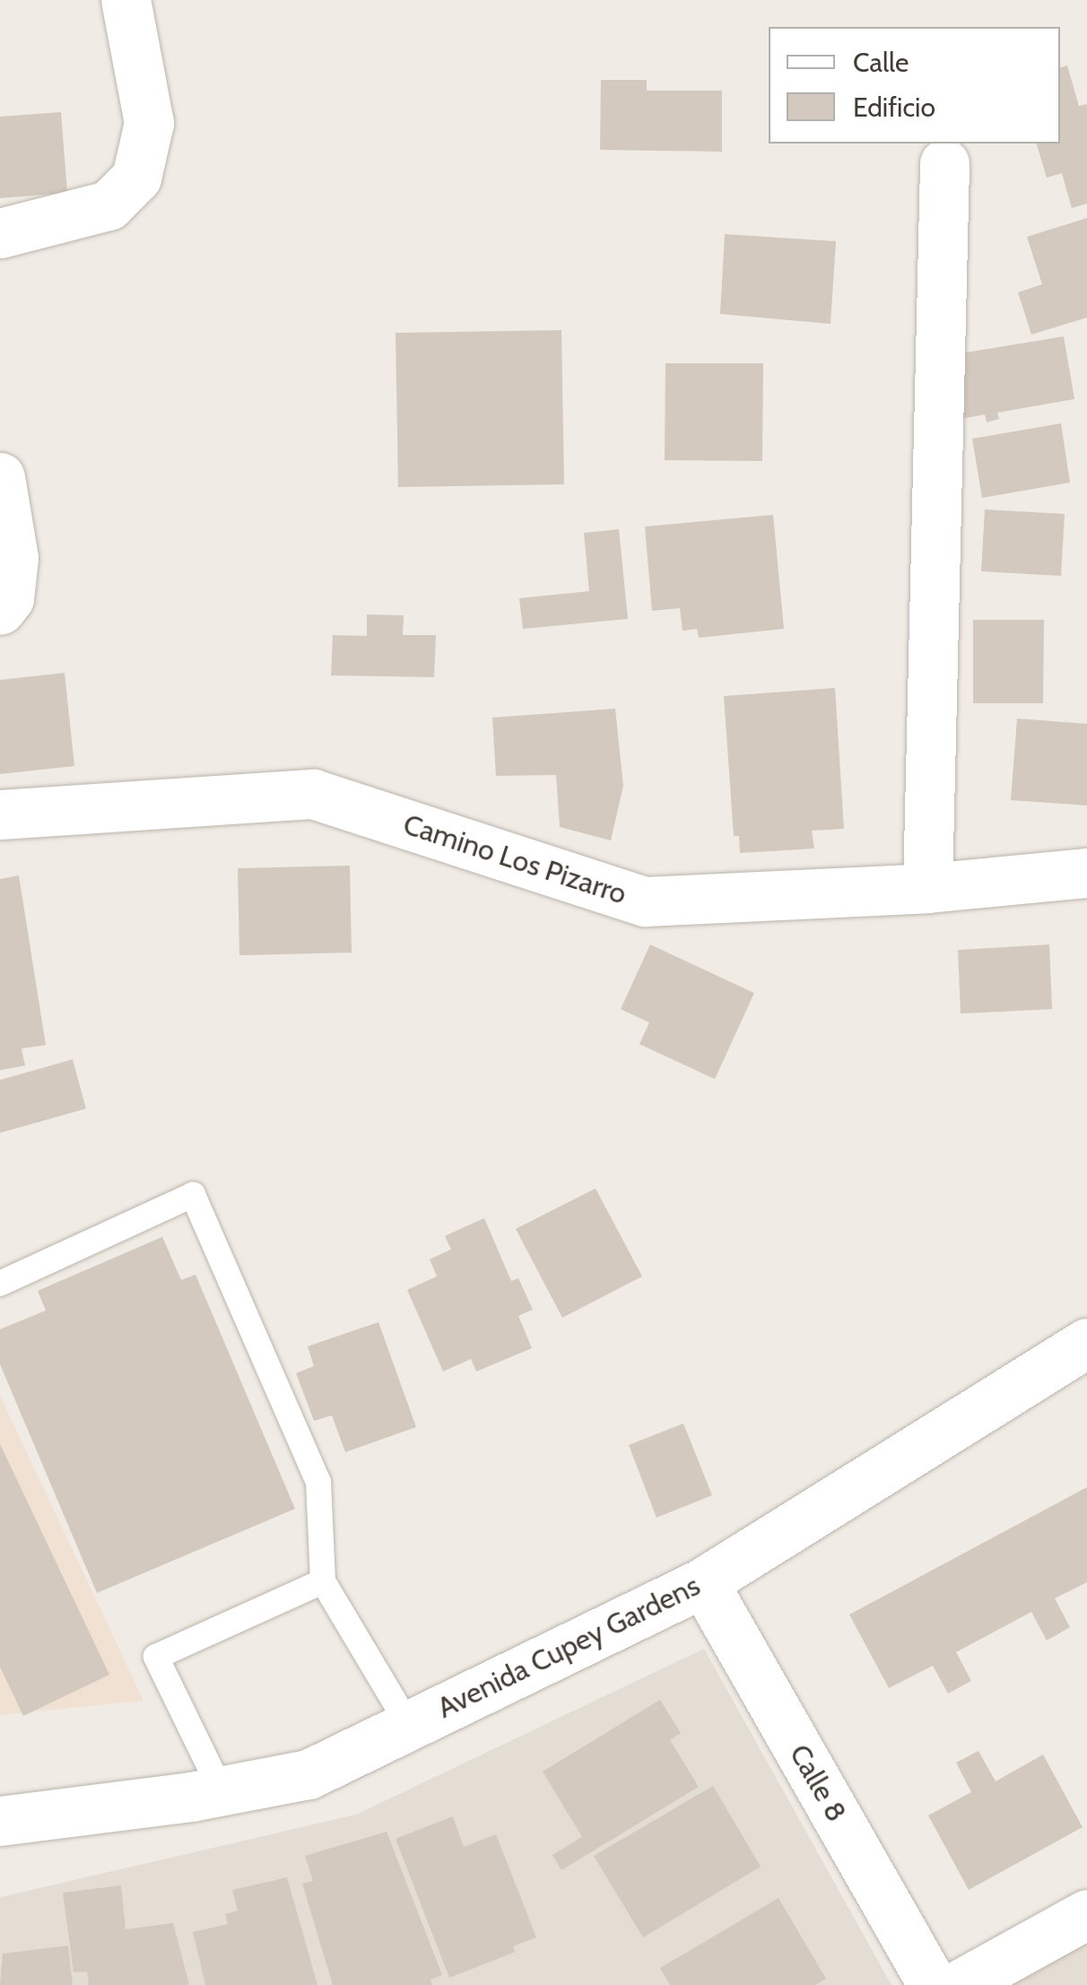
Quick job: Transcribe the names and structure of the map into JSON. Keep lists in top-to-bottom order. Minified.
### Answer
{"streets":{"street":["Camino Los Pizarro","Avenida Cupey Gardens","Calle 8"]},"crossings":[["Avenida Cupey Gardens","Calle 8"]],"legend":["Calle","Edificio"]}
